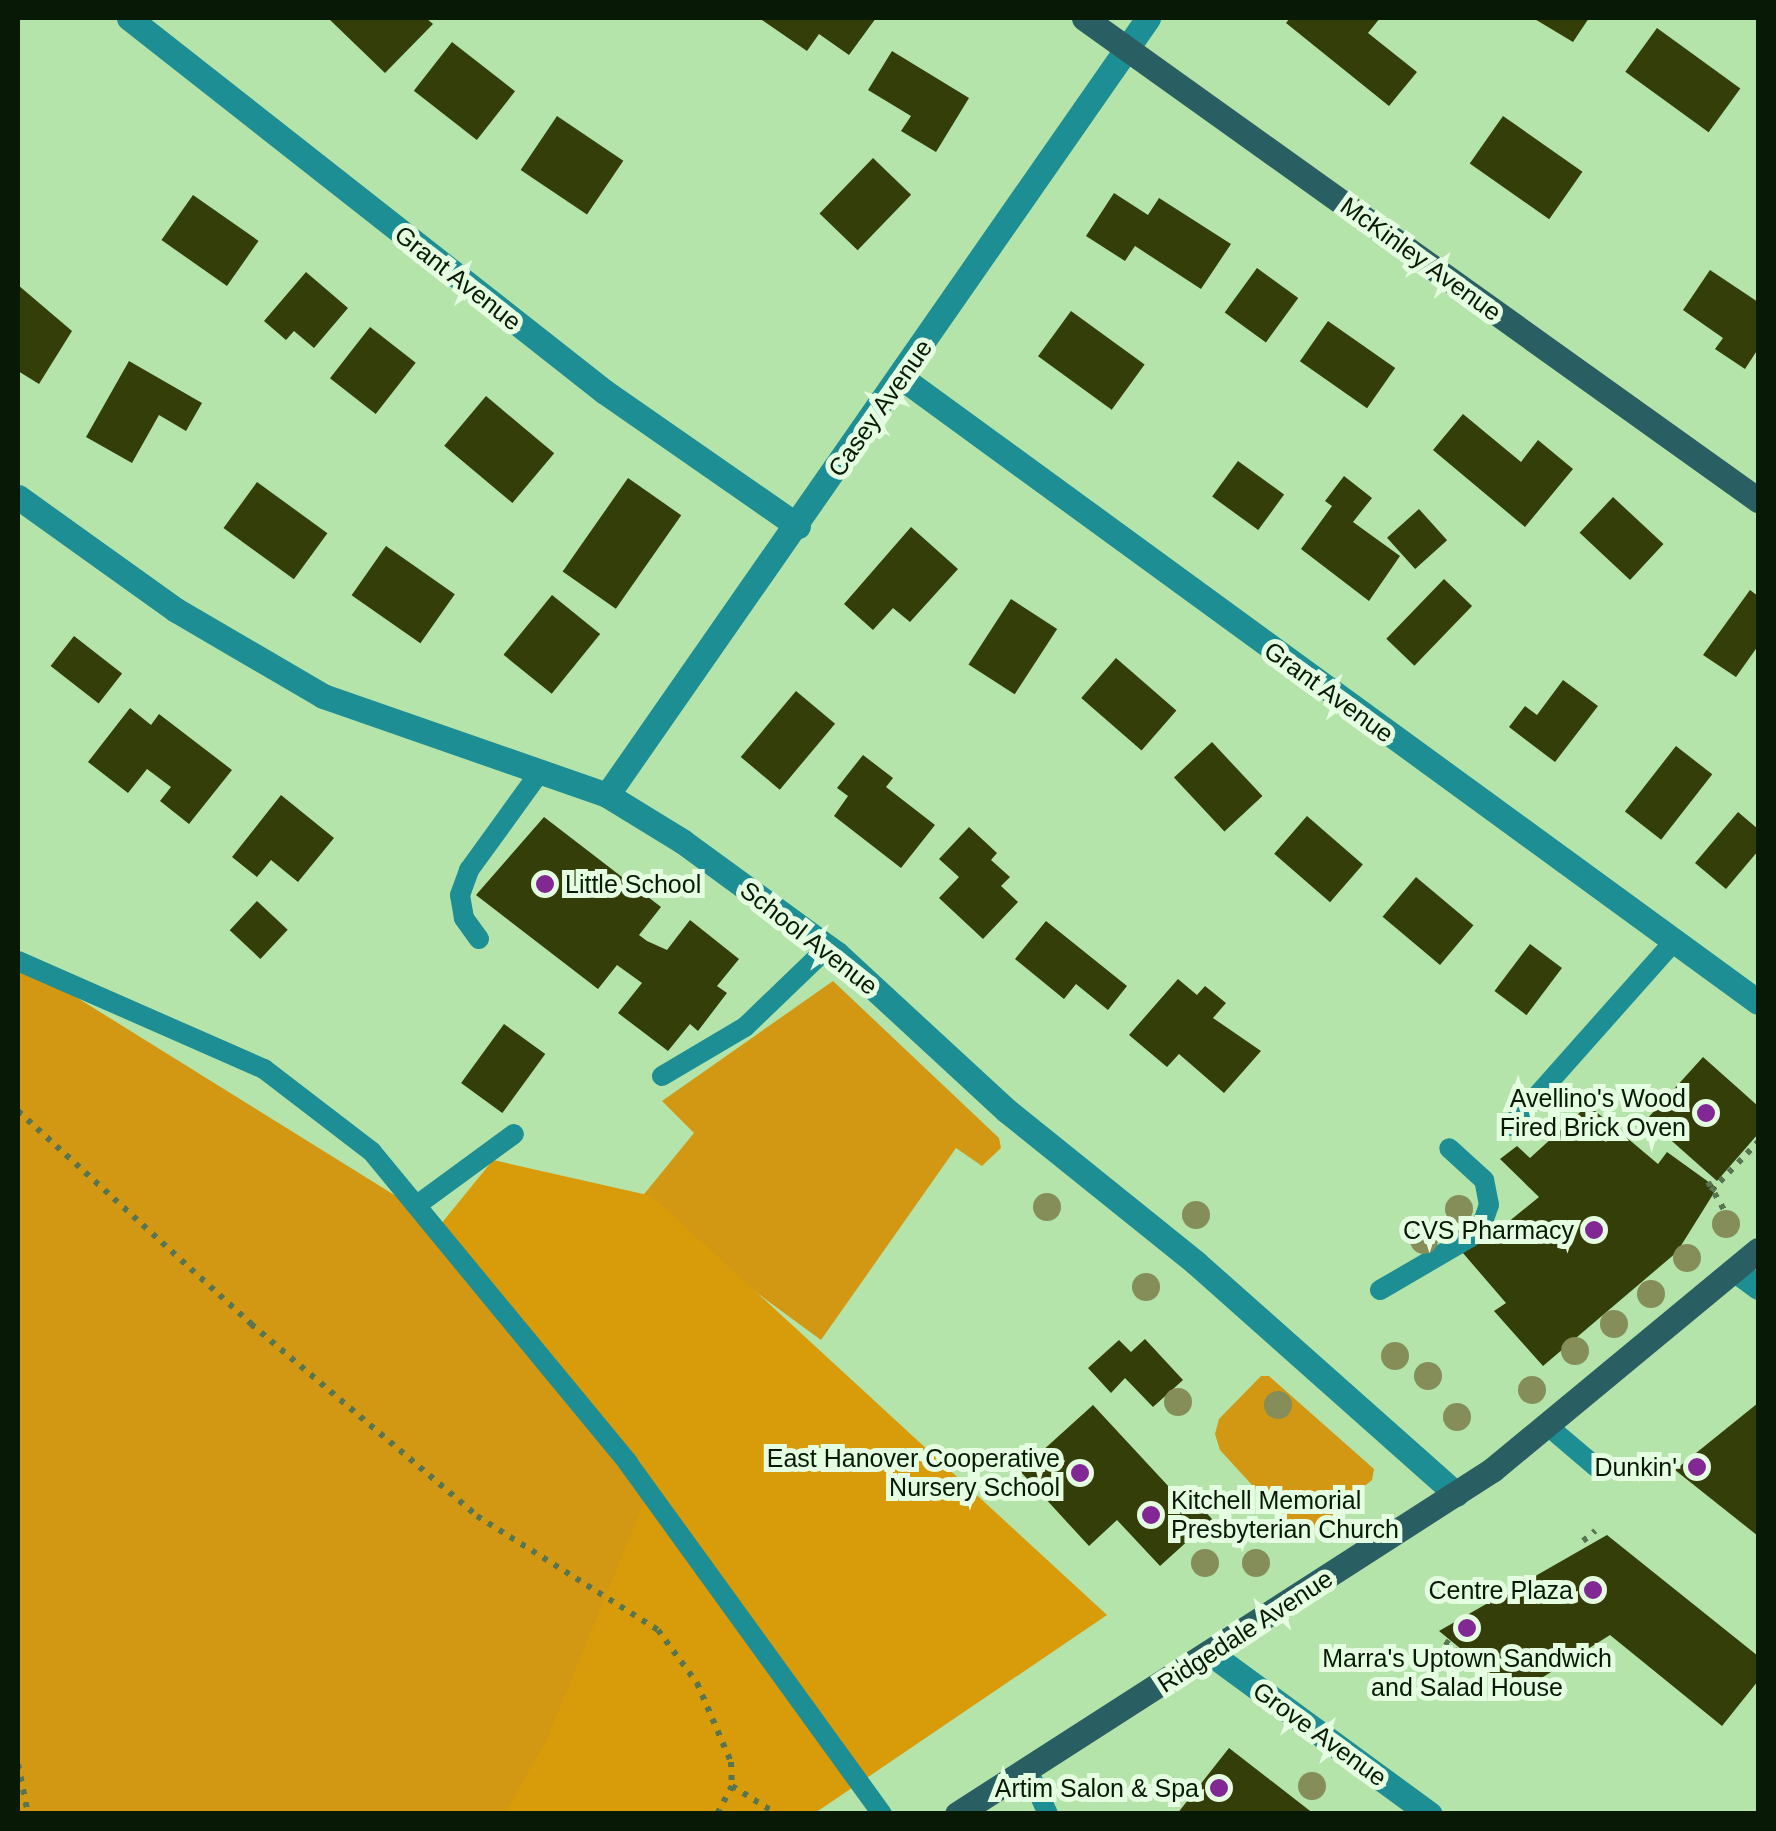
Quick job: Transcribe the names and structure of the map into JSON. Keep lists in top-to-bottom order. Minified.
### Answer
{"streets":{"main road":["McKinley Avenue","Ridgedale Avenue"],"street":["Grant Avenue","Casey Avenue","School Avenue","Grove Avenue"]},"crossings":[["McKinley Avenue","Casey Avenue"],["Grant Avenue","Casey Avenue"],["Casey Avenue","School Avenue"],["School Avenue","Ridgedale Avenue"],["Ridgedale Avenue","Grove Avenue"]],"places":["Little School","Avellino's Wood Fired Brick Oven","CVS Pharmacy","Dunkin'","East Hanover Cooperative Nursery School","Kitchell Memorial Presbyterian Church","Centre Plaza","Marra's Uptown Sandwich and Salad House","Artim Salon & Spa"]}
